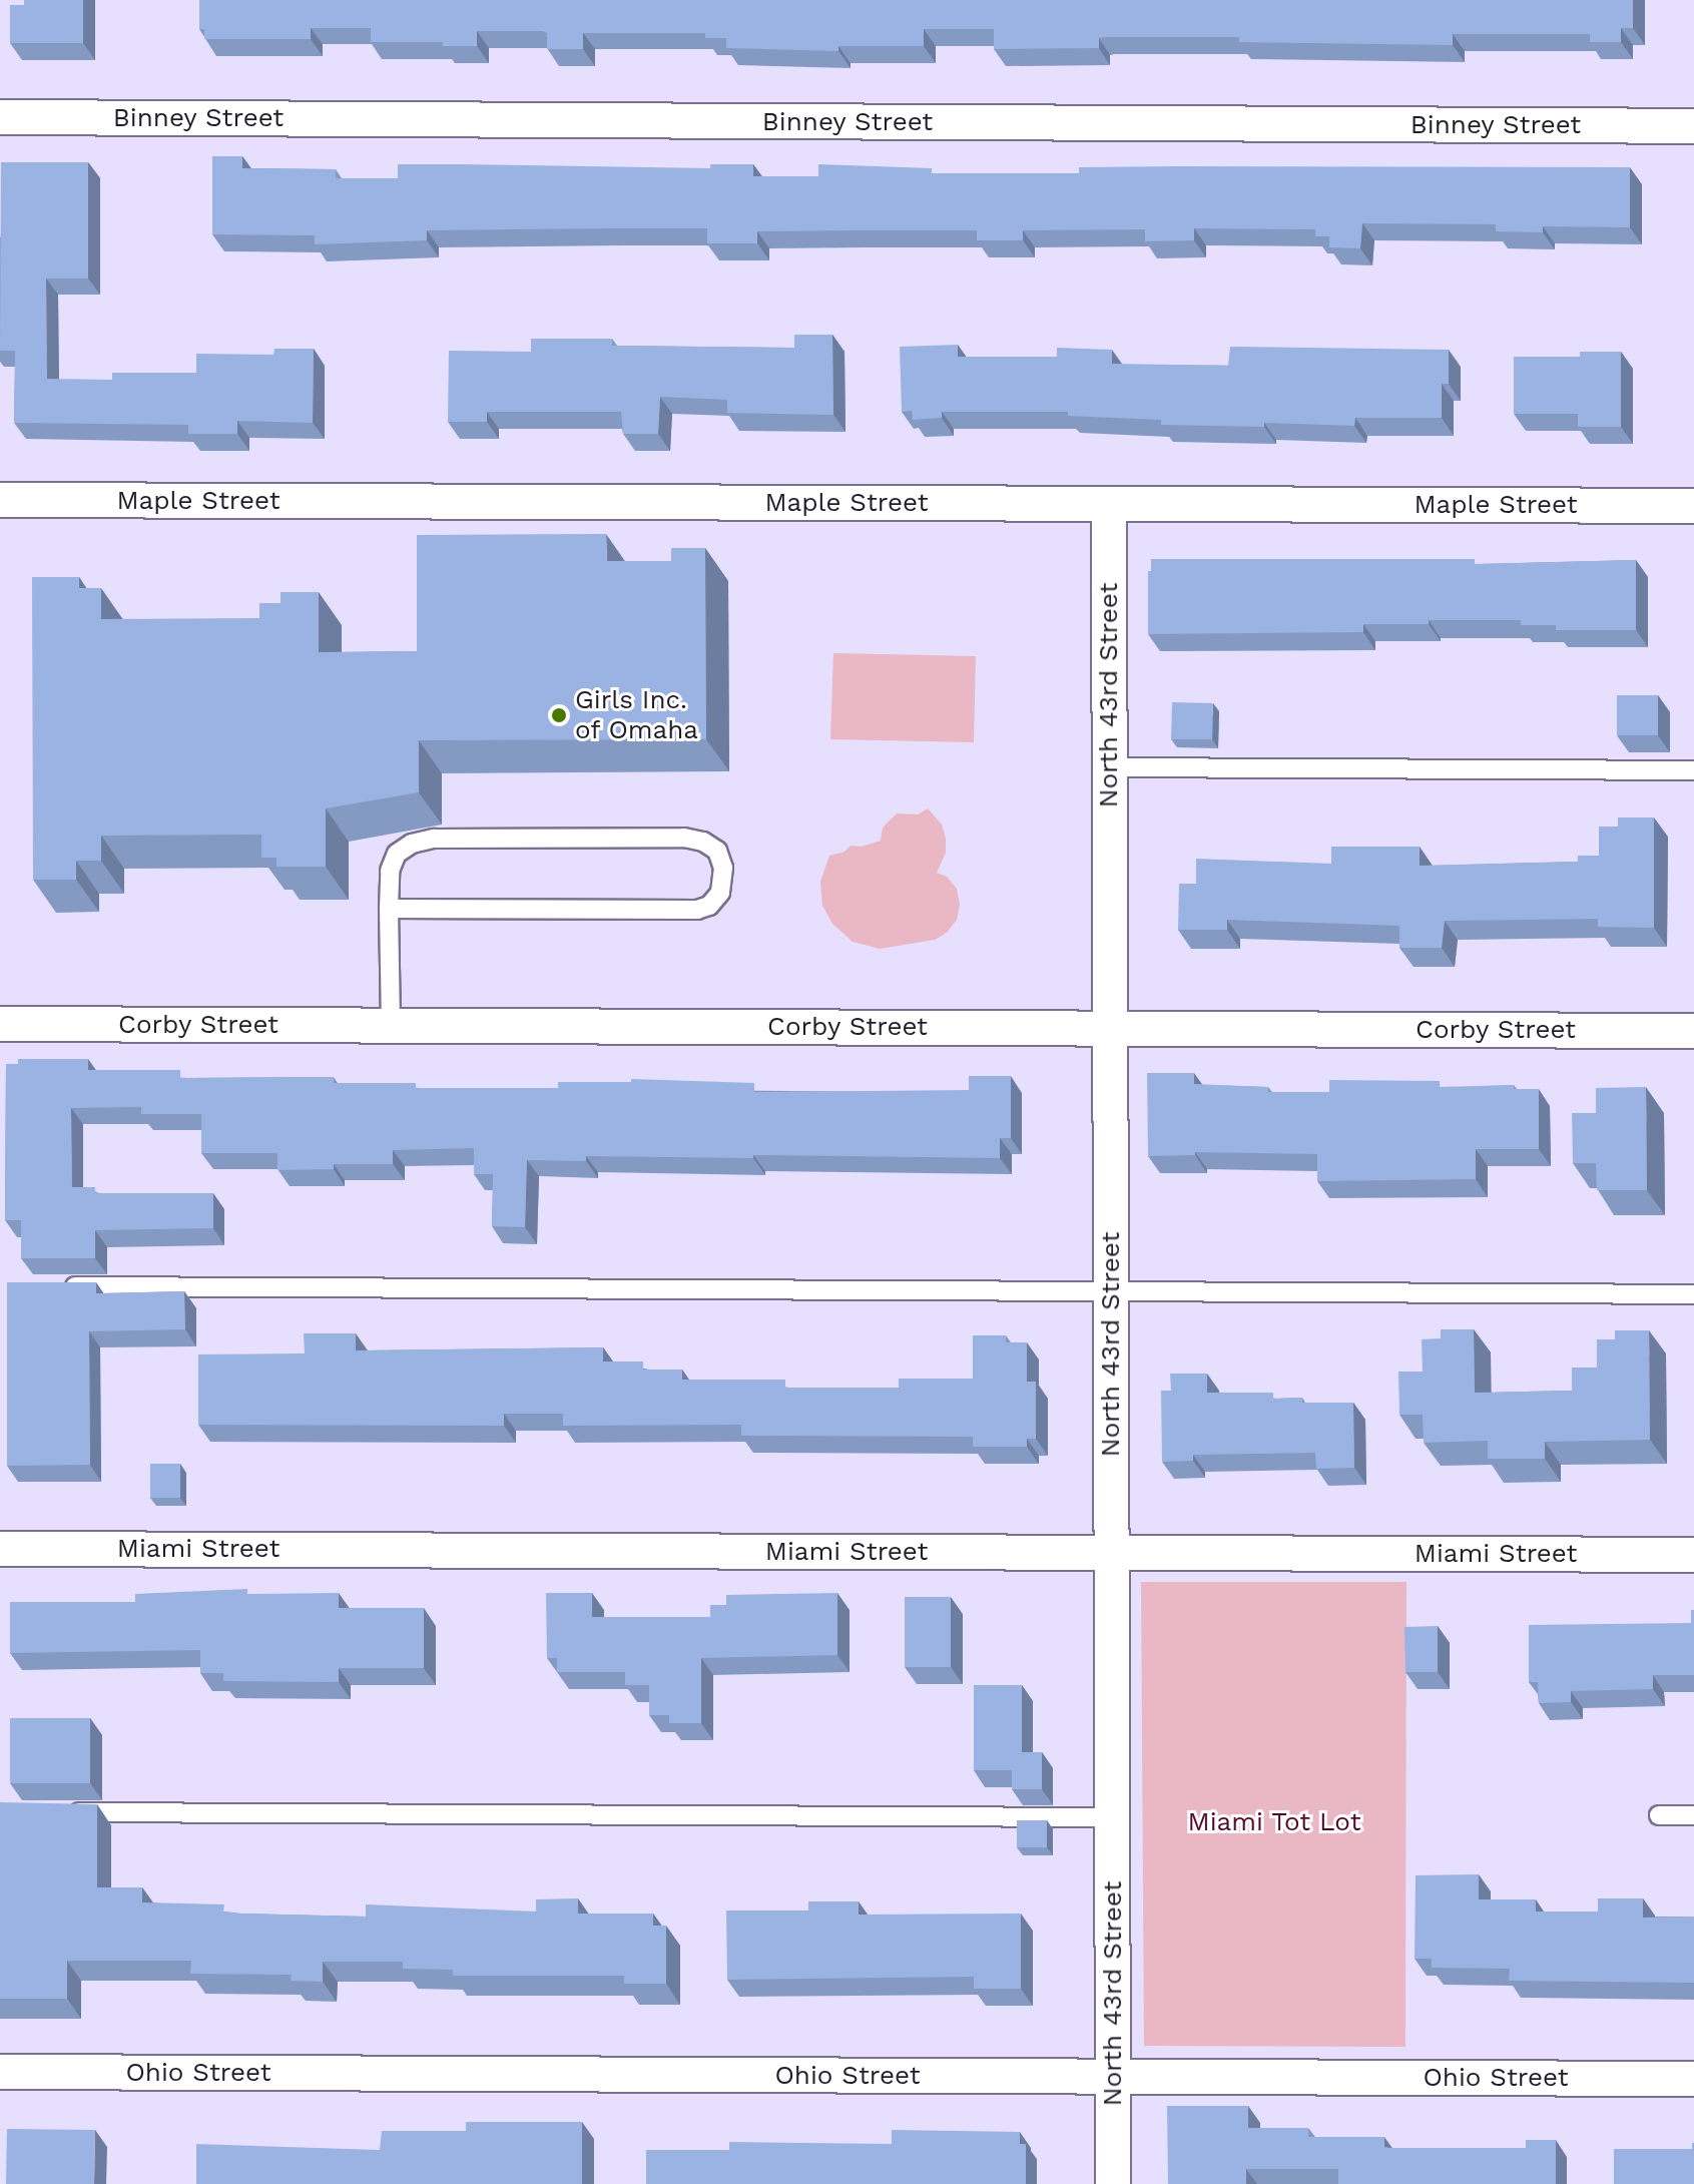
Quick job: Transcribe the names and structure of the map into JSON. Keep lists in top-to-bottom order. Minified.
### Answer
{"streets":{"street":["Binney Street","Maple Street","North 43rd Street","Corby Street","Miami Street","Ohio Street"]},"crossings":[["Maple Street","North 43rd Street"],["North 43rd Street","Corby Street"],["North 43rd Street","Miami Street"],["North 43rd Street","Ohio Street"]],"parks":["Miami Tot Lot"],"places":["Girls Inc. of Omaha"]}
